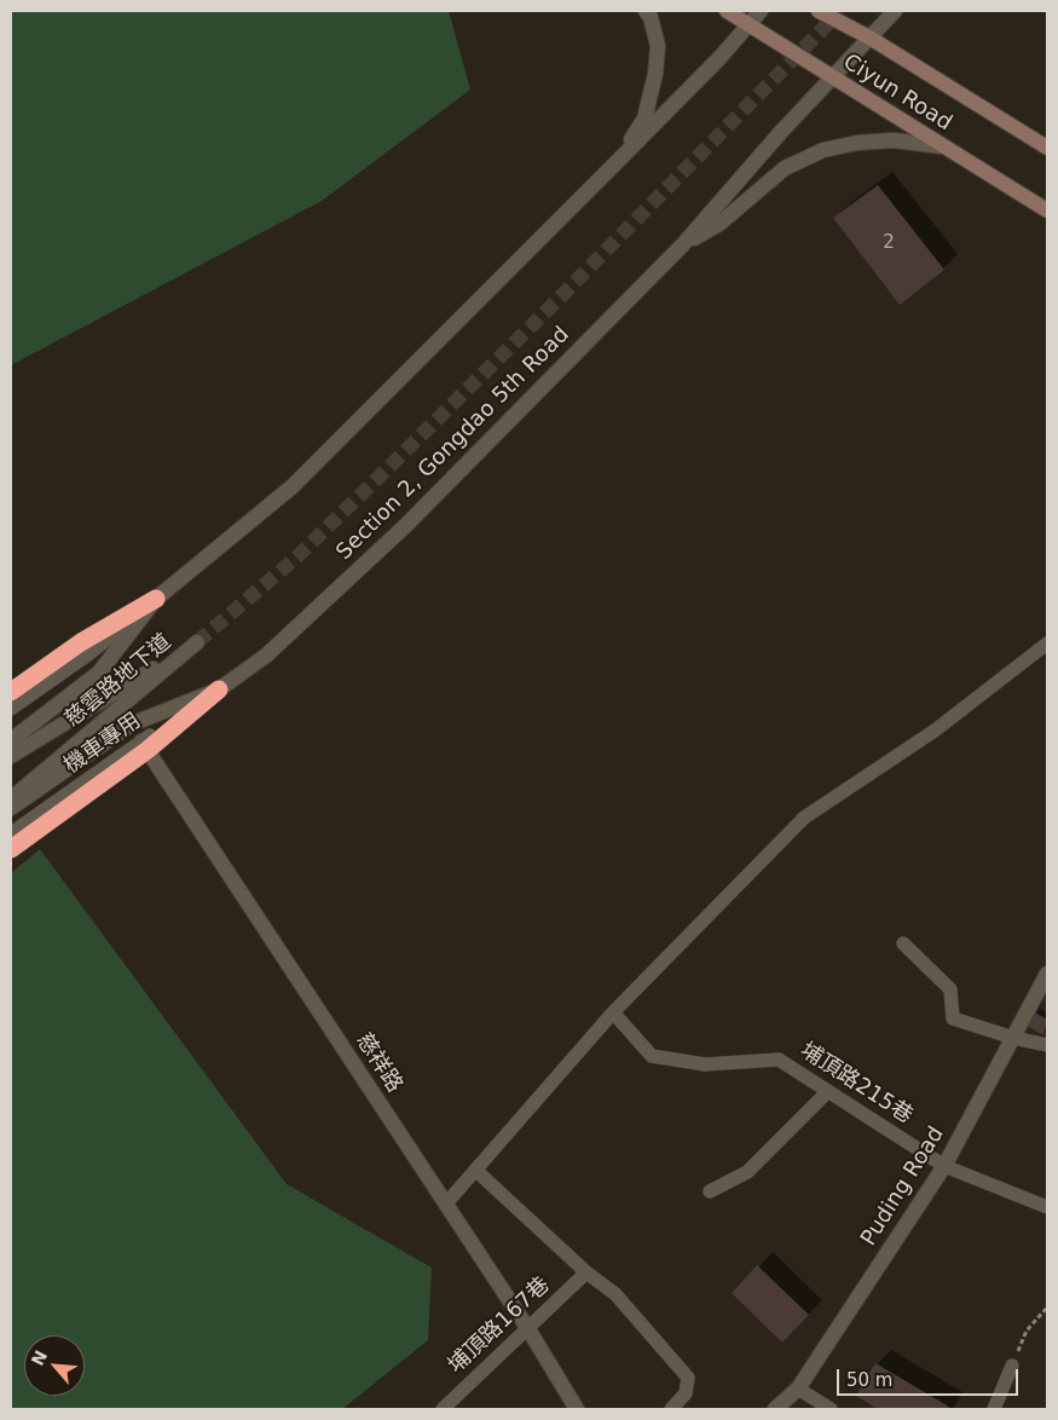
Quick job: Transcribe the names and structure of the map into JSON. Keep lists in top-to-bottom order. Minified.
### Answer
{"streets":{"main road":["Ciyun Road"],"street":["Section 2, Gongdao 5th Road","慈雲路地下道","慈祥路","Puding Road"],"lane":["機車專用","埔頂路215巷","埔頂路167巷"]},"crossings":[["Ciyun Road","Section 2, Gongdao 5th Road"],["機車專用","慈祥路"],["慈祥路","埔頂路167巷"],["埔頂路215巷","Puding Road"]],"house_numbers":["2"],"scale_bar":"50 m","north":"top left"}
